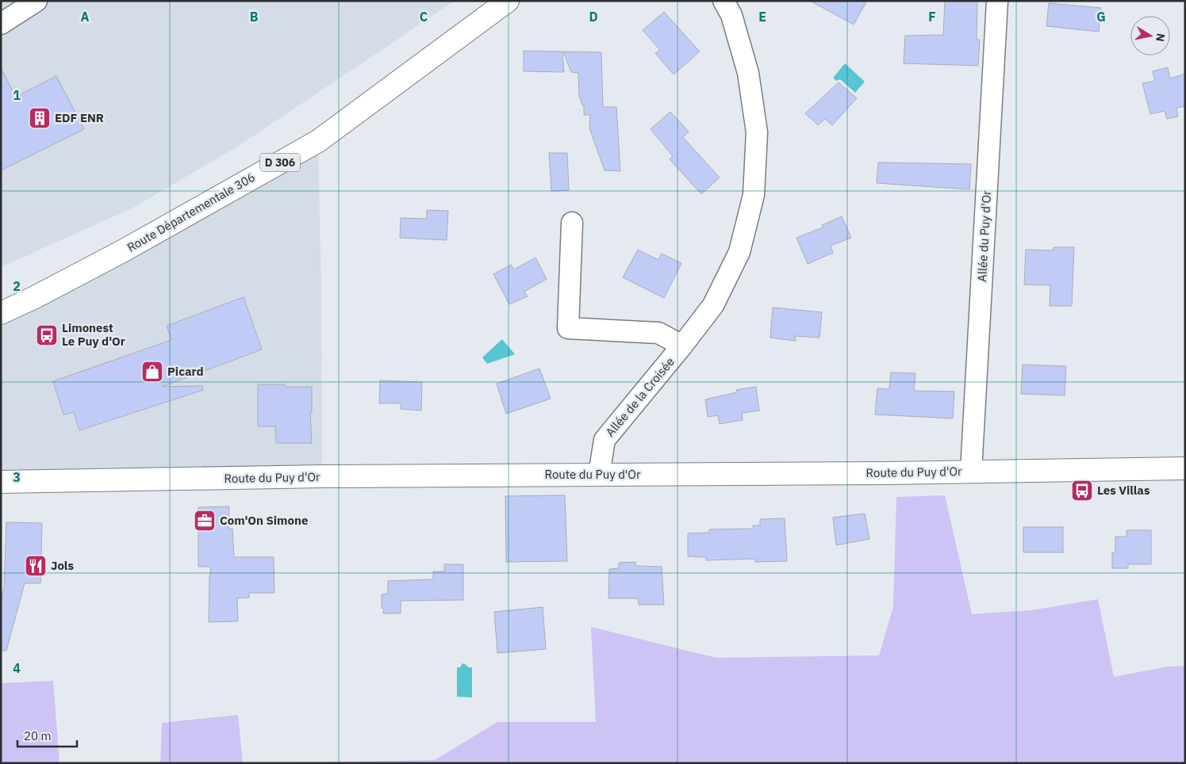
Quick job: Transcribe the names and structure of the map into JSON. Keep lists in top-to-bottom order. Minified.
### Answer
{"streets":{"main road":["D 306","Route Départementale 306","Route du Puy d'Or"],"street":["Allée du Puy d'Or","Allée de la Croisée"]},"crossings":[["Allée du Puy d'Or","Route du Puy d'Or"],["Allée de la Croisée","Route du Puy d'Or"]],"places":{"building":["EDF ENR"],"bus stop":["Limonest Le Puy d'Or","Les Villas"],"shop":["Picard"],"office":["Com'On Simone"],"restaurant":["Jols"]},"scale_bar":"20 m","north":"right","grid":{"columns":["A","B","C","D","E","F","G"],"rows":["1","2","3","4"]}}
